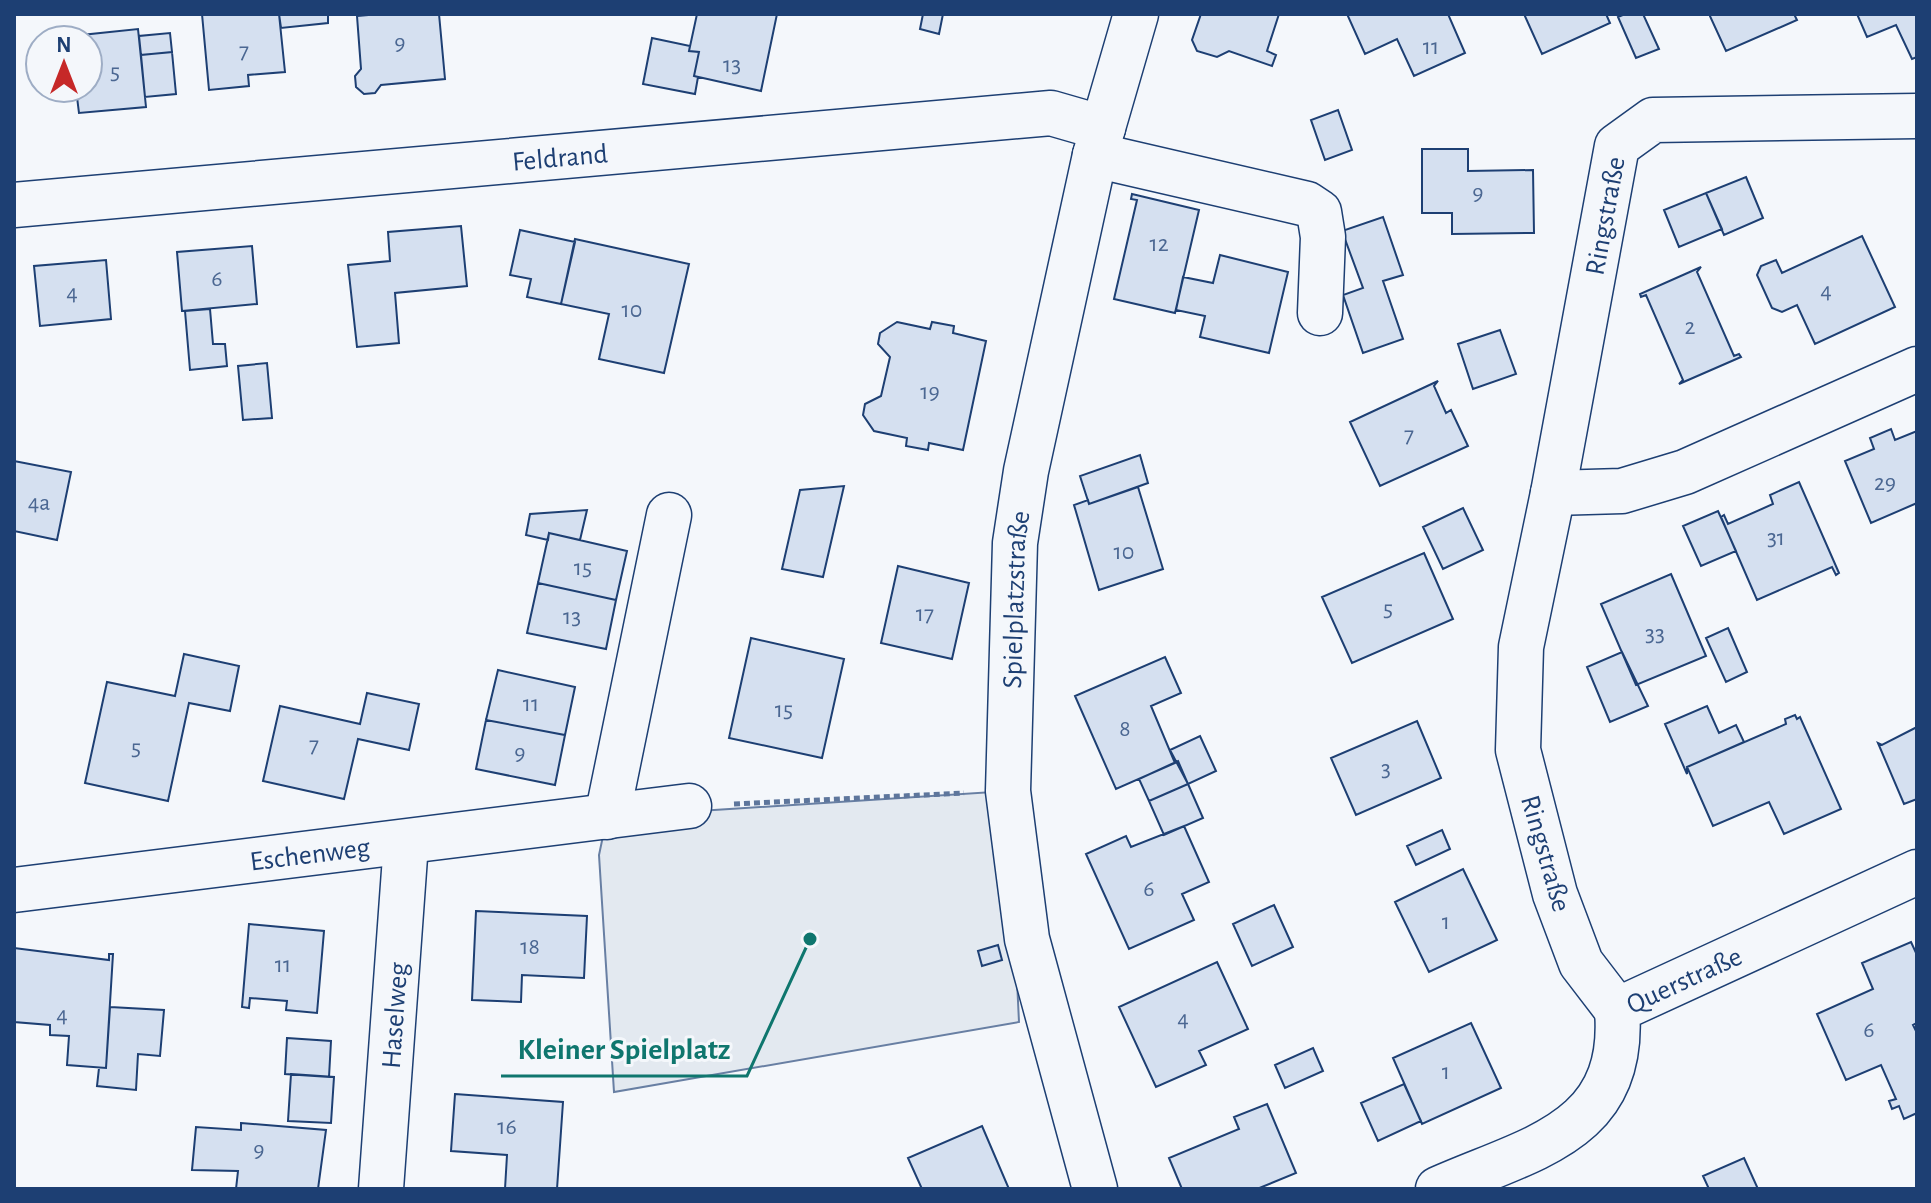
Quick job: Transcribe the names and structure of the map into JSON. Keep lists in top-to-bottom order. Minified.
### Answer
{"streets":{"street":["Feldrand","Ringstraße","Spielplatzstraße","Eschenweg","Querstraße","Haselweg"]},"crossings":[["Feldrand","Spielplatzstraße"],["Ringstraße","Querstraße"],["Eschenweg","Haselweg"]],"places":["Kleiner Spielplatz"],"house_numbers":["9","11","7","13","5","9","12","6","4","4","10","2","19","7","29","4a","31","10","15","5","17","13","33","11","15","8","7","5","9","3","6","1","18","11","4","4","6","1","16","9"],"north":"top"}
